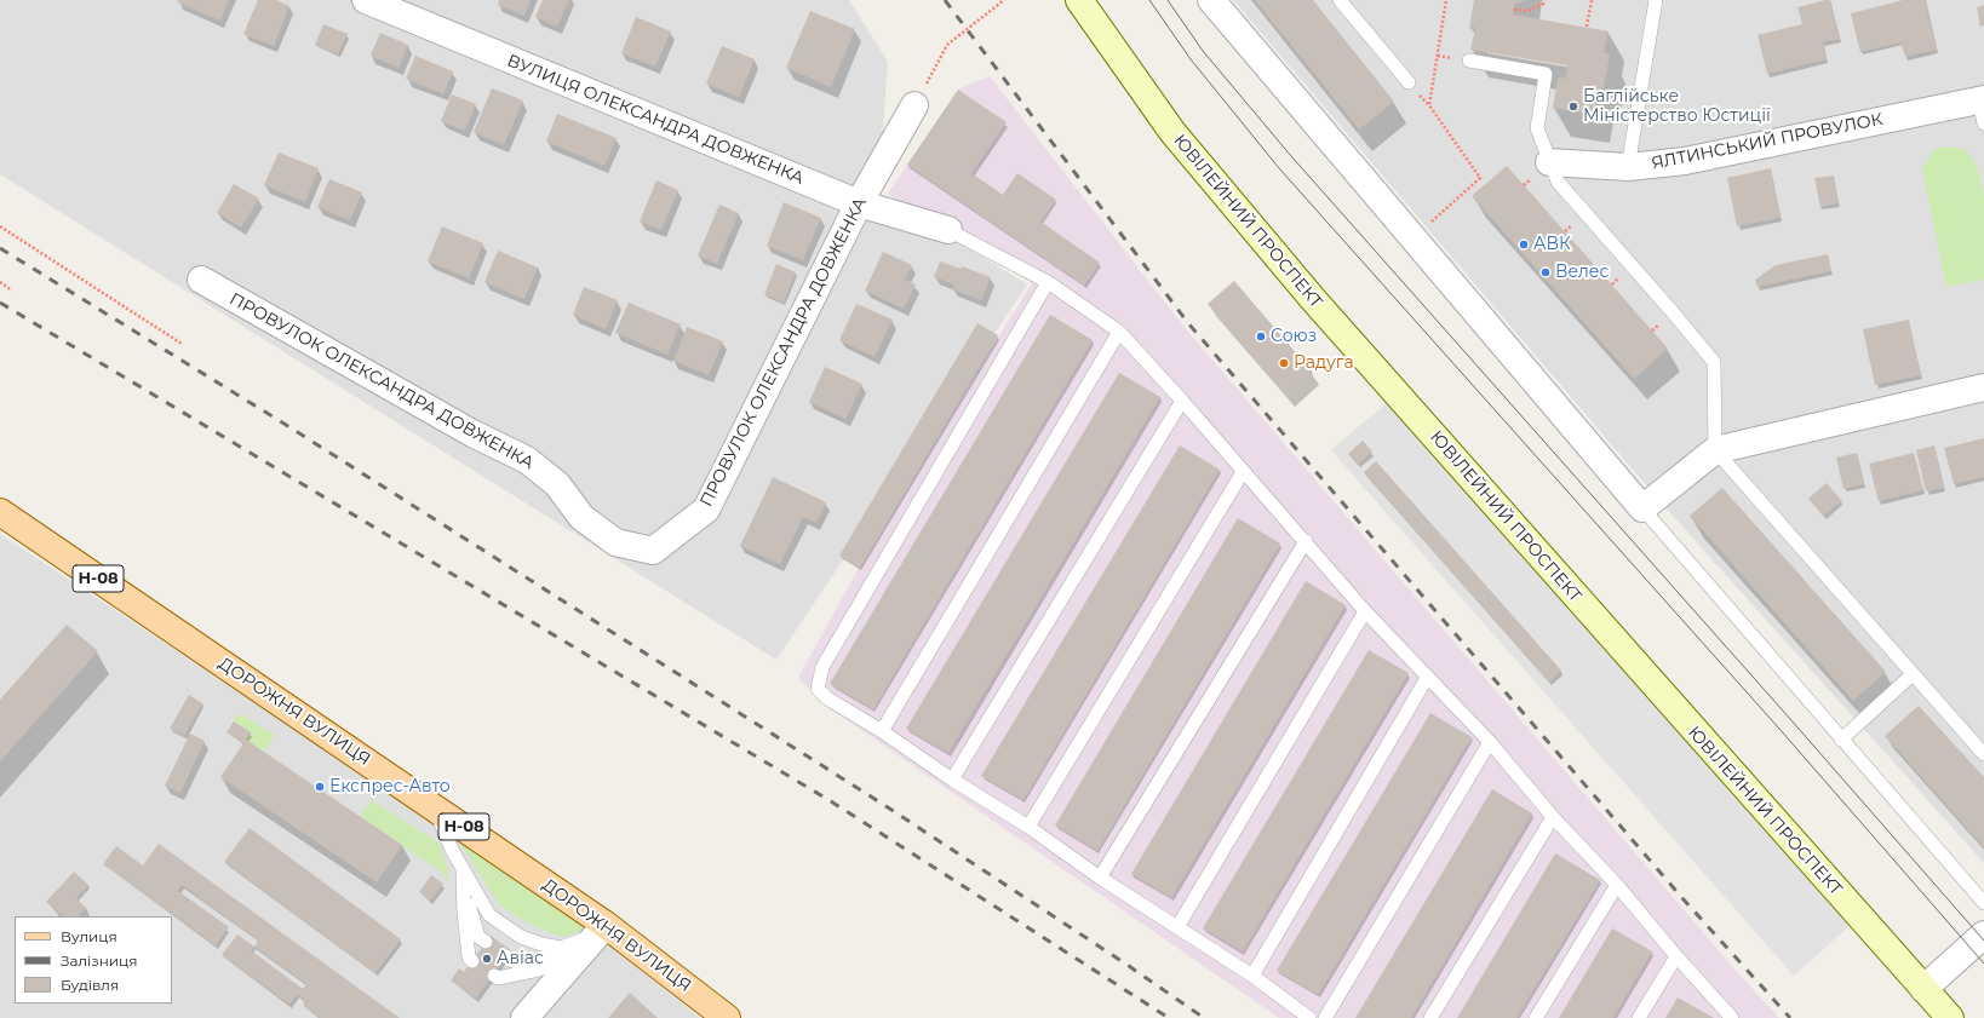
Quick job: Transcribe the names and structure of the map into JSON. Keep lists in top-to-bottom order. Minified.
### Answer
{"streets":{"main road":["ЮВІЛЕЙНИЙ ПРОСПЕКТ","Н-08","ДОРОЖНЯ ВУЛИЦЯ"],"street":["ВУЛИЦЯ ОЛЕКСАНДРА ДОВЖЕНКА","ЯЛТИНСЬКИЙ ПРОВУЛОК","ПРОВУЛОК ОЛЕКСАНДРА ДОВЖЕНКА"]},"crossings":[["ВУЛИЦЯ ОЛЕКСАНДРА ДОВЖЕНКА","ПРОВУЛОК ОЛЕКСАНДРА ДОВЖЕНКА"]],"places":["Баглійське Міністерство Юстиції","АВК","Велес","Союз","Радуга","Експрес-Авто","Авіас"],"legend":["Вулиця","Залізниця","Будівля"]}
